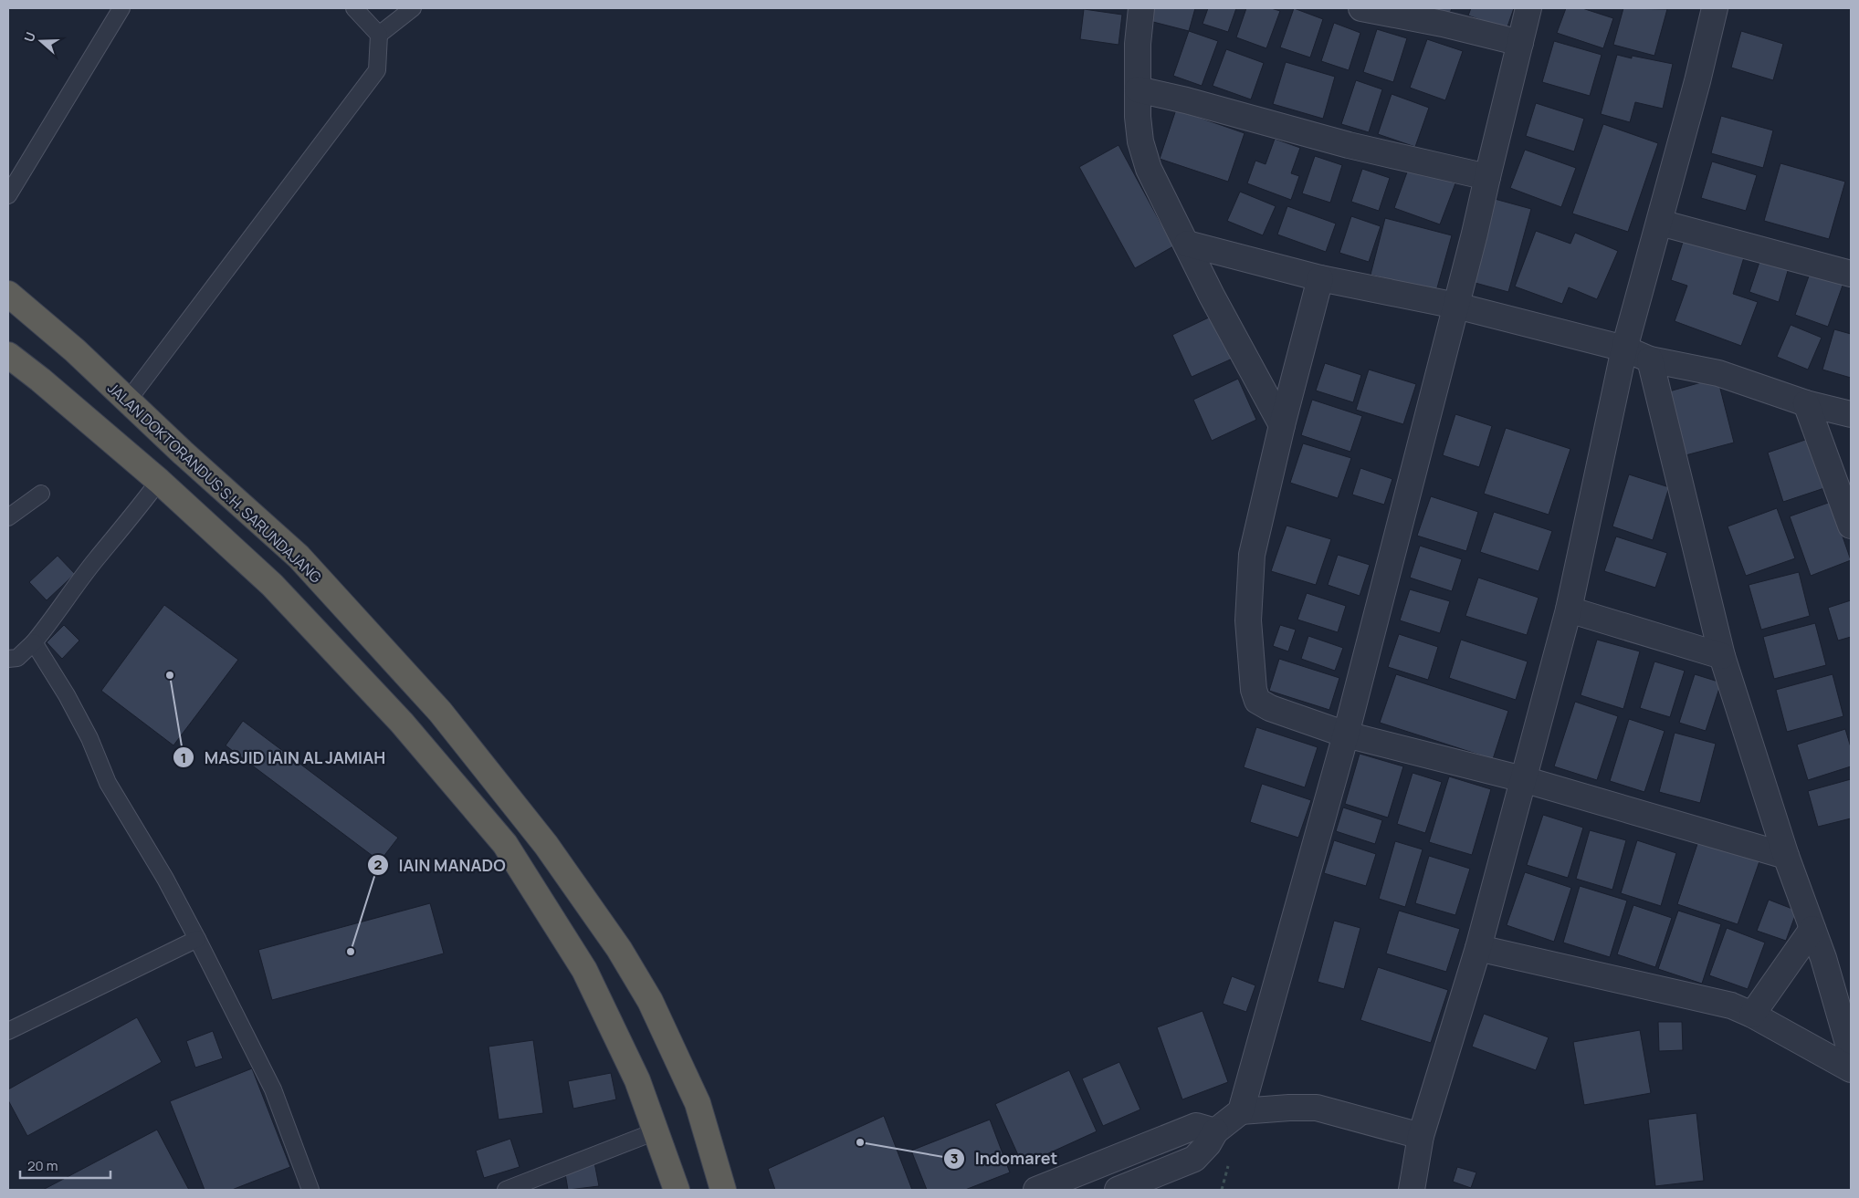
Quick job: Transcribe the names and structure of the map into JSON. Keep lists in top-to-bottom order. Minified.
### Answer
{"streets":{"highway":["JALAN DOKTORANDUS S.H. SARUNDAJANG"]},"places":["MASJID IAIN AL JAMIAH","IAIN MANADO","Indomaret"],"scale_bar":"20 m","north":"left"}
